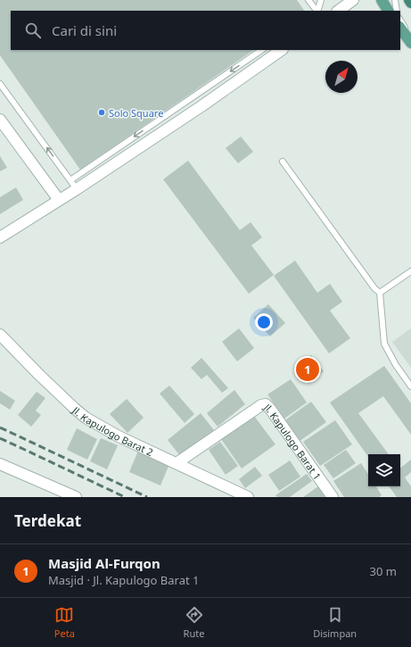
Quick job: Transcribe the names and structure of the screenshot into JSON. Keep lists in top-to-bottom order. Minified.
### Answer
{"streets":{"street":["Jl. Kapulogo Barat 2","Jl. Kapulogo Barat 1"]},"crossings":[["Jl. Kapulogo Barat 2","Jl. Kapulogo Barat 1"]],"places":["Solo Square"],"north":"top right","page":{"search":"Cari di sini","pins":"1","heading":"Terdekat","list":[{"mark":"1","name":"Masjid Al-Furqon","note":"Masjid · Jl. Kapulogo Barat 1","value":"30 m"}],"nav":["Peta","Rute","Disimpan"]}}
